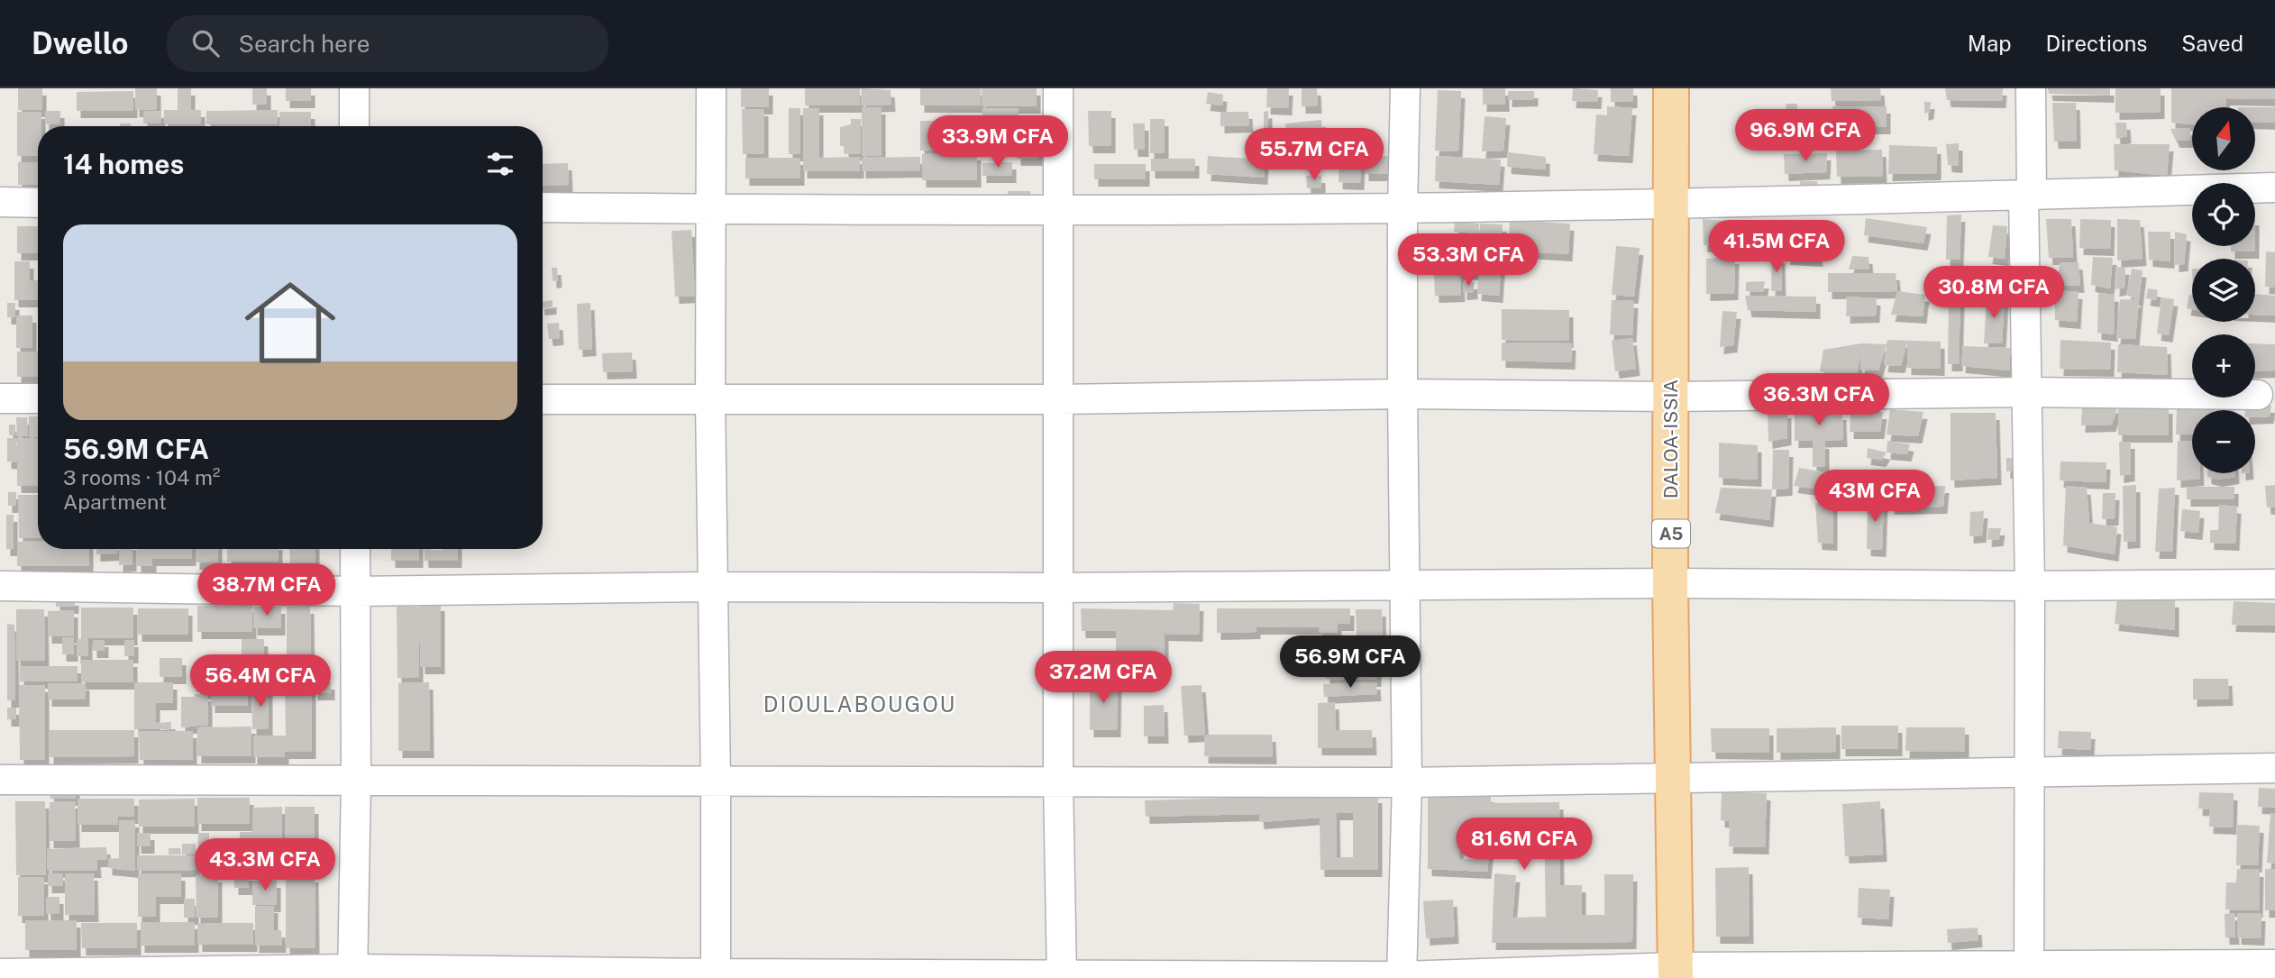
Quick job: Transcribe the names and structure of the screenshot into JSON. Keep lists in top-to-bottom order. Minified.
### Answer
{"streets":{"main road":["DALOA-ISSIA","A5"]},"districts":["DIOULABOUGOU"],"north":"top","page":{"header":"Dwello","search":"Search here","nav":["Map","Directions","Saved"],"map_buttons":["+","−"],"price":["96.9M CFA","33.9M CFA","55.7M CFA","41.5M CFA","53.3M CFA","30.8M CFA","36.3M CFA","43M CFA","38.7M CFA","56.9M CFA","37.2M CFA","56.4M CFA","81.6M CFA","43.3M CFA"],"heading":"14 homes","list":[{"name":"56.9M CFA","note":"3 rooms · 104 m² · Apartment"}]}}
